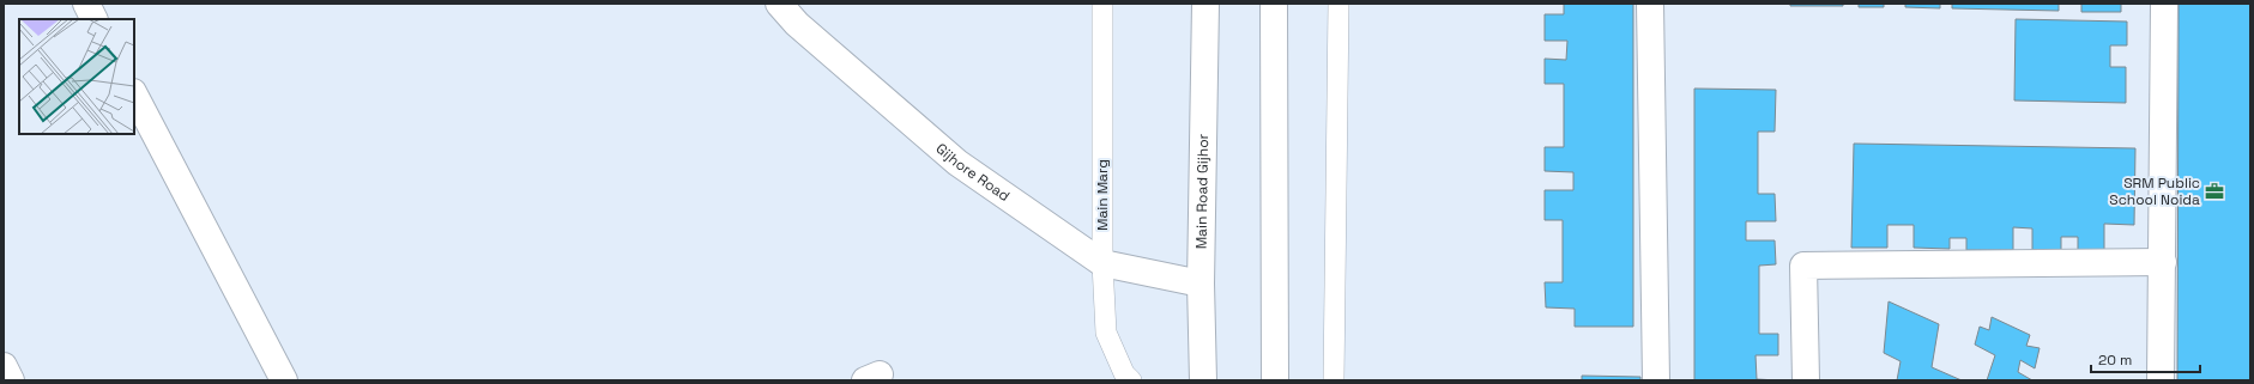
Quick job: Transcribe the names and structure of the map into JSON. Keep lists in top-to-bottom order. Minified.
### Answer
{"streets":{"street":["Gijhore Road","Main Road Gijhor"],"lane":["Main Marg"]},"crossings":[["Gijhore Road","Main Road Gijhor"],["Gijhore Road","Main Marg"]],"places":{"office":["SRM Public School Noida"]},"scale_bar":"20 m"}
